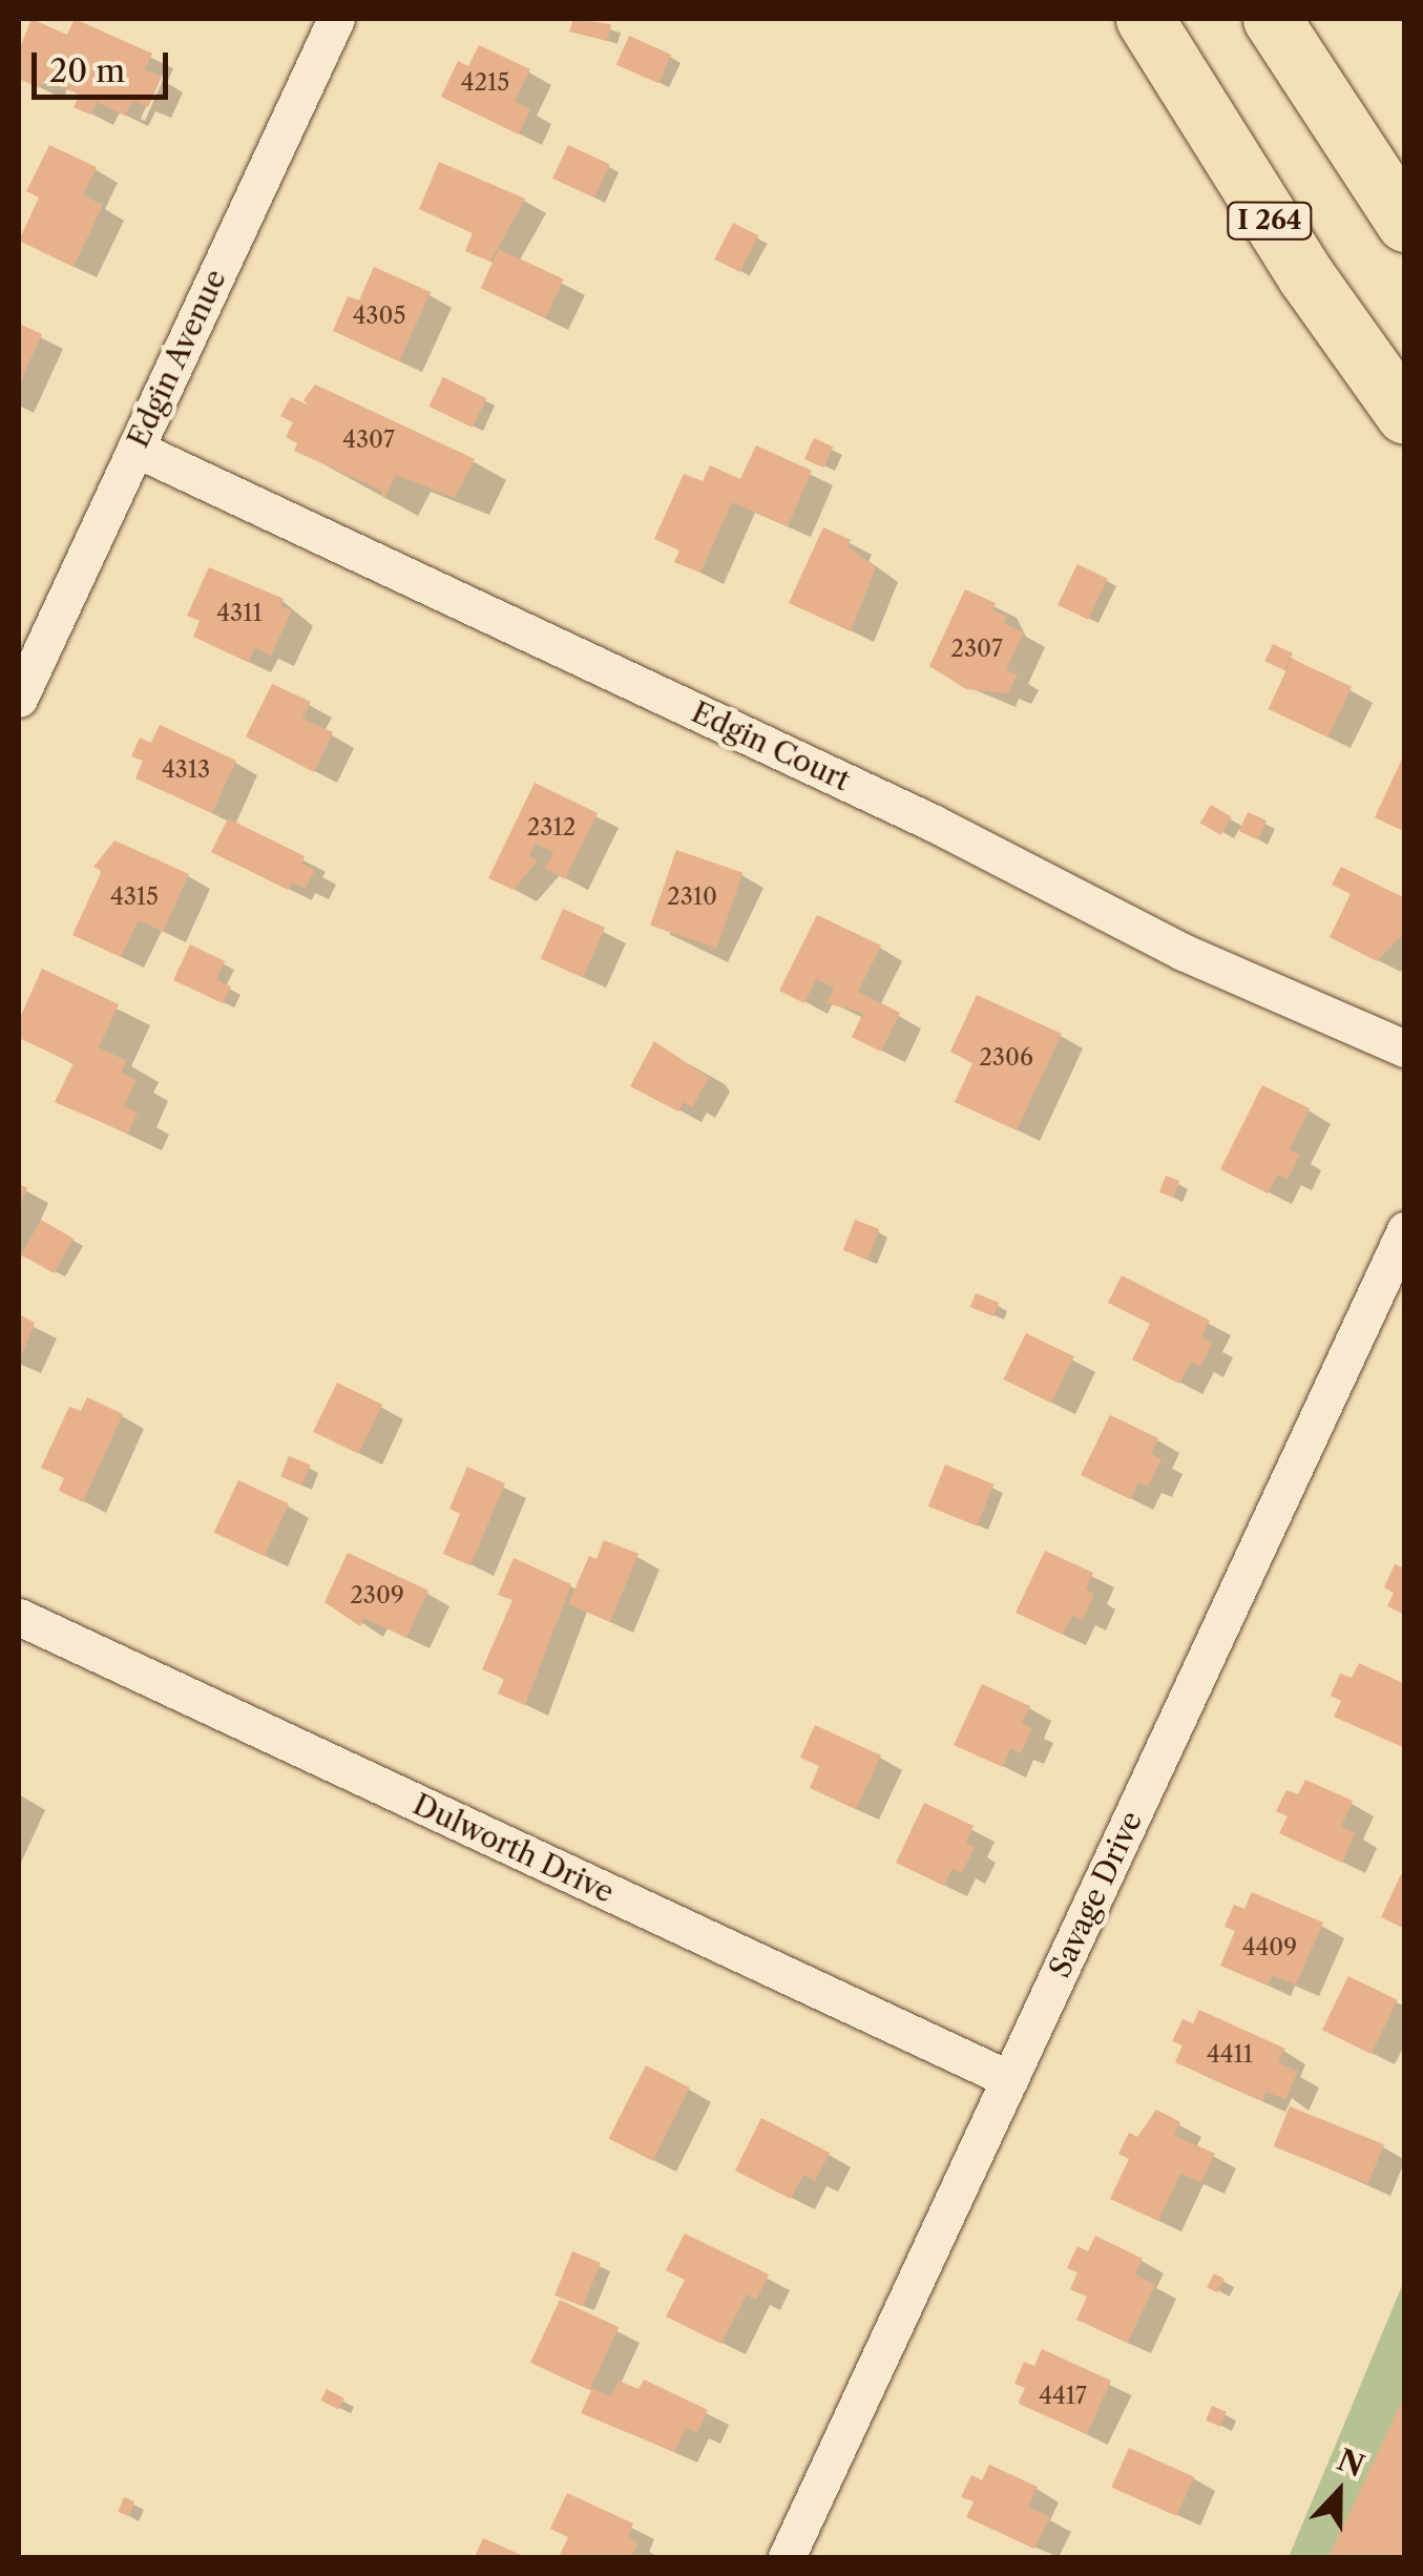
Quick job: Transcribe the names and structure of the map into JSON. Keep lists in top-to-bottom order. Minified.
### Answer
{"streets":{"highway":["I 264"],"street":["Edgin Avenue","Edgin Court","Dulworth Drive","Savage Drive"]},"crossings":[["Edgin Avenue","Edgin Court"],["Dulworth Drive","Savage Drive"]],"house_numbers":["4215","4305","4307","4311","2307","4313","2312","4315","2310","2306","2309","4409","4411","4417"],"scale_bar":"20 m","north":"top"}
